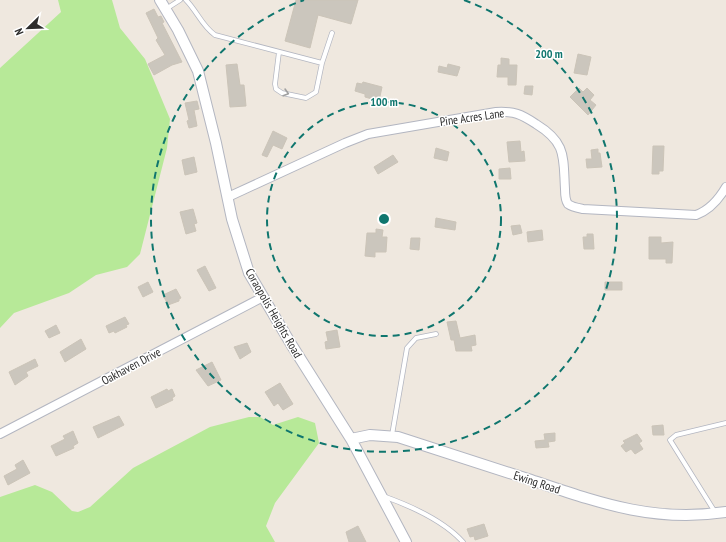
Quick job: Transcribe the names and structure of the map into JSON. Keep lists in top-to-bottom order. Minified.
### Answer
{"streets":{"street":["Pine Acres Lane","Coraopolis Heights Road","Oakhaven Drive","Ewing Road"]},"crossings":[["Pine Acres Lane","Coraopolis Heights Road"],["Coraopolis Heights Road","Oakhaven Drive"],["Coraopolis Heights Road","Ewing Road"]],"north":"bottom left","rings":["200 m","100 m"]}
